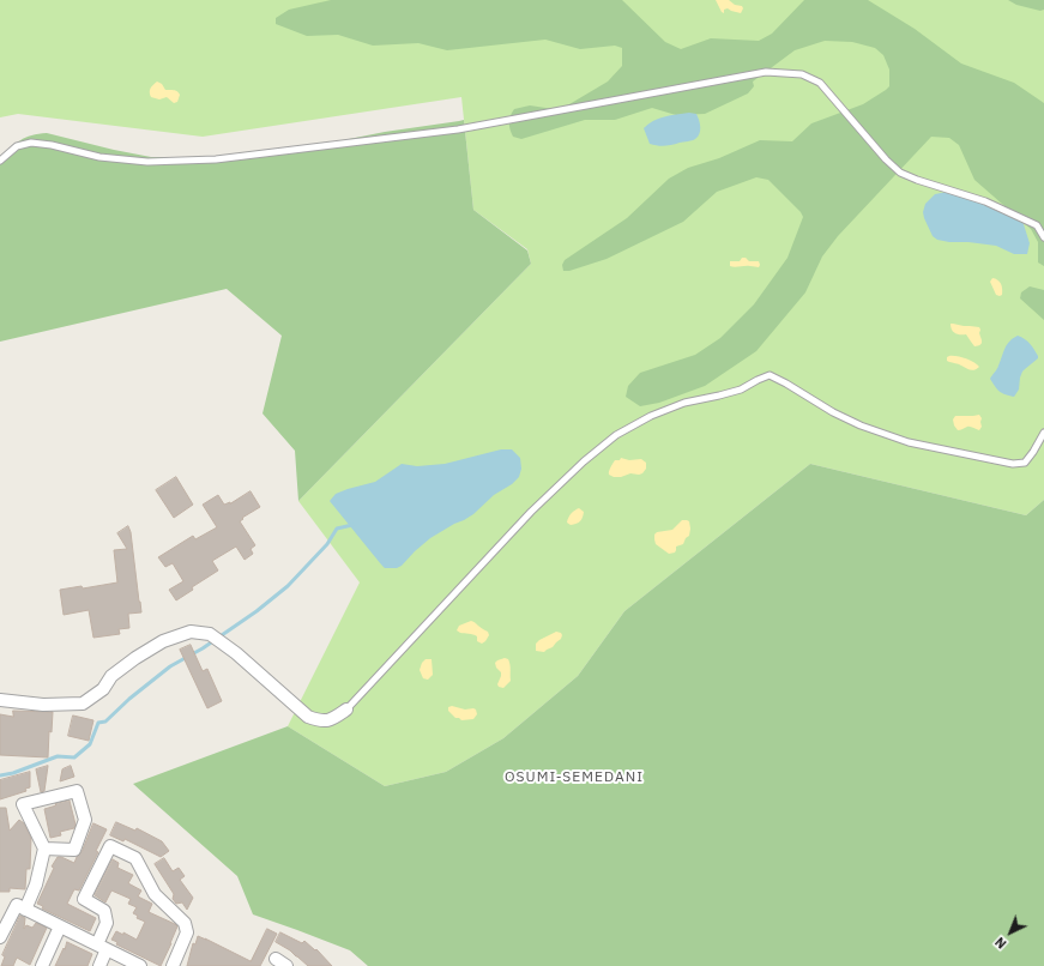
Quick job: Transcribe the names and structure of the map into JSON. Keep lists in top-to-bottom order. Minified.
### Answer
{"districts":["OSUMI-SEMEDANI"],"north":"bottom left"}
